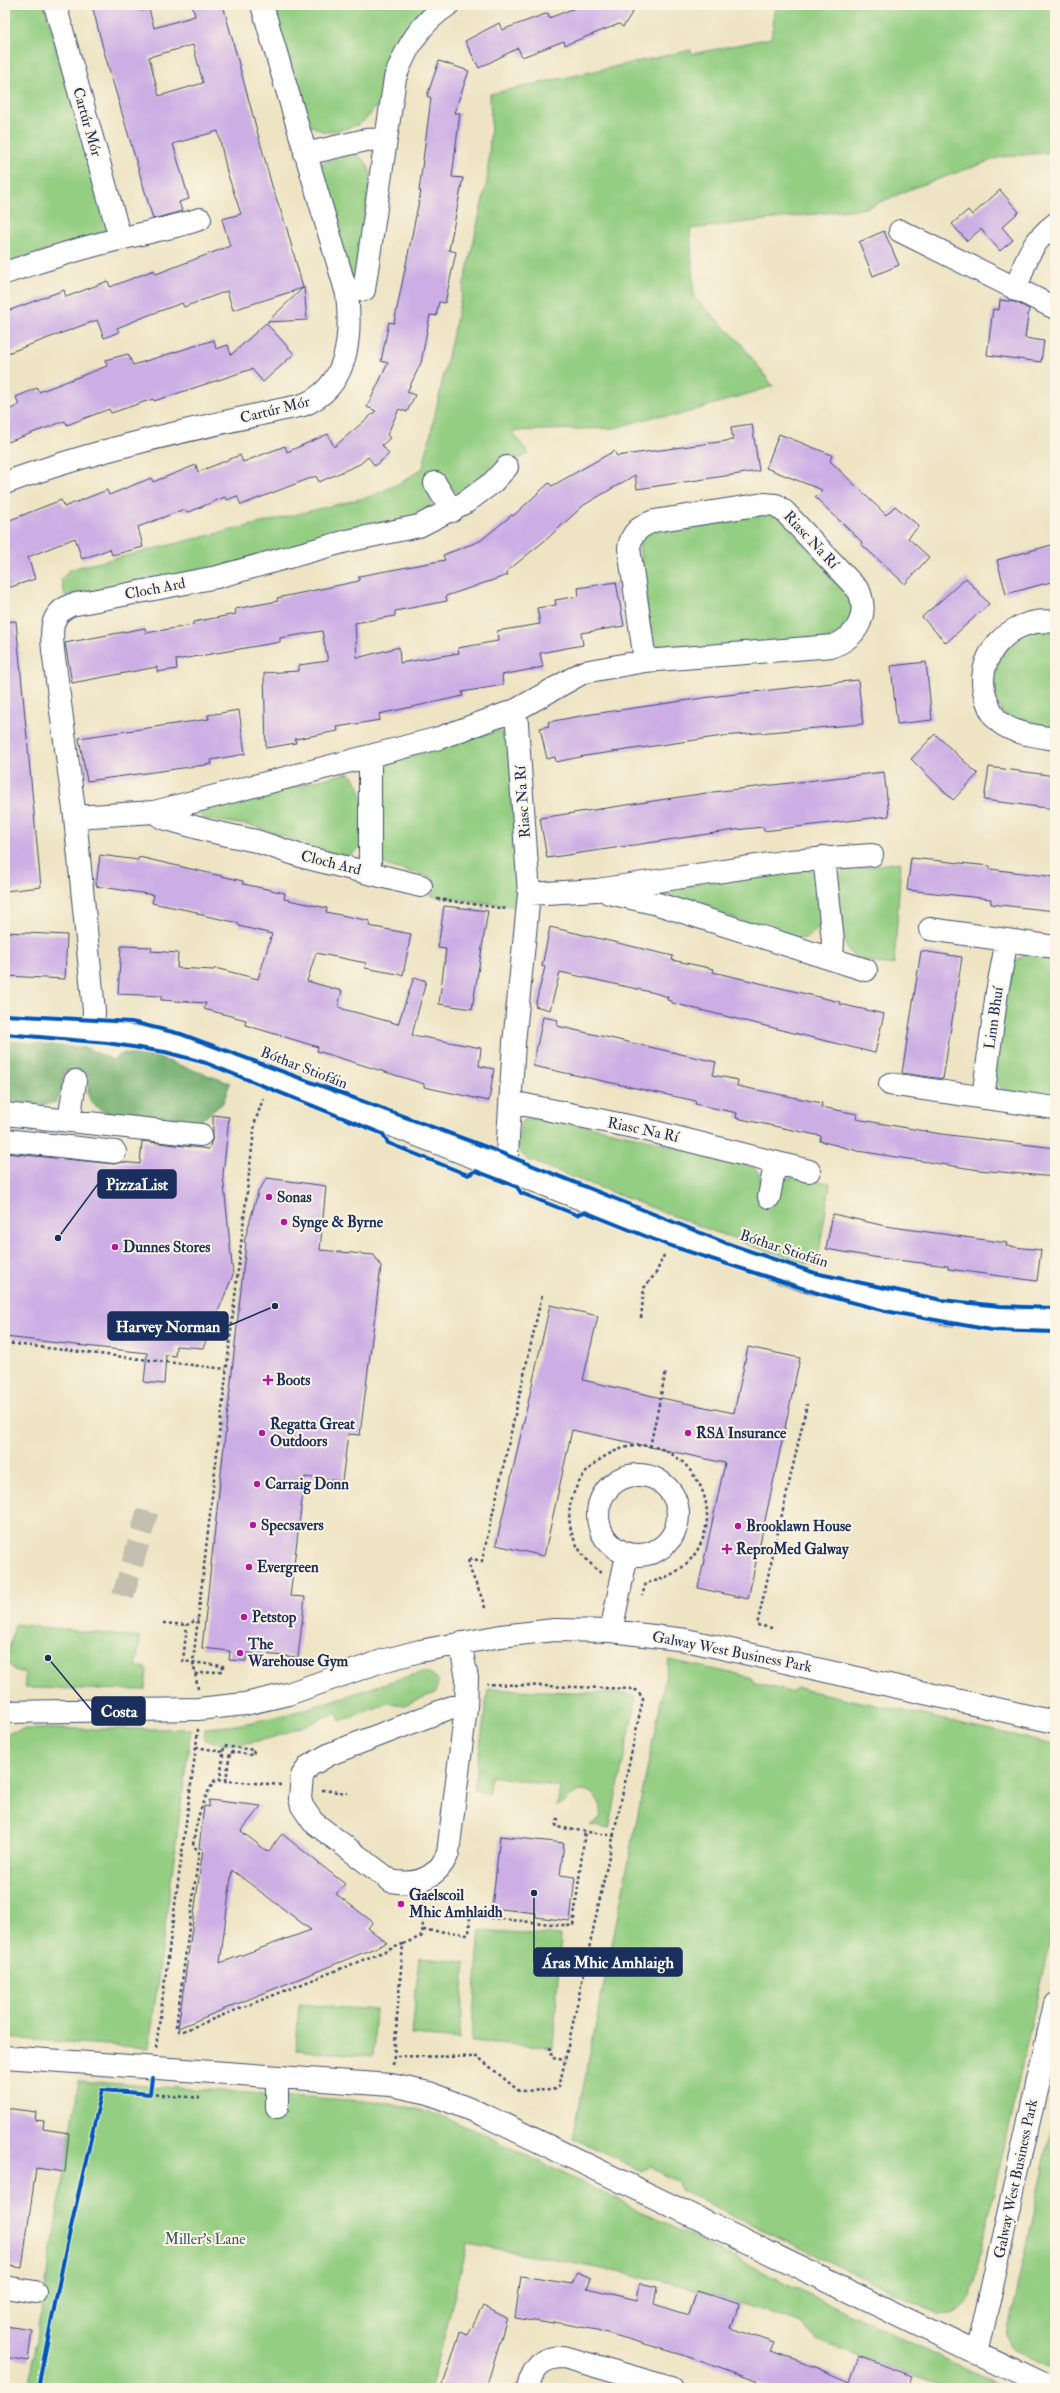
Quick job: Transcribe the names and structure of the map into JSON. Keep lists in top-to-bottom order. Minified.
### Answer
{"streets":{"street":["Cartúr Mór","Riasc Na Rí","Cloch Ard","Linn Bhuí","Bóthar Stiofáin","Galway West Business Park"]},"crossings":[["Riasc Na Rí","Cloch Ard"],["Riasc Na Rí","Bóthar Stiofáin"],["Cloch Ard","Bóthar Stiofáin"]],"parks":["Miller's Lane"],"places":{"other":["Sonas","Synge & Byrne","PizzaList","Dunnes Stores","Harvey Norman","Regatta Great Outdoors","RSA Insurance","Carraig Donn","Specsavers","Brooklawn House","Evergreen","Petstop","The Warehouse Gym","Costa","Áras Mhic Amhlaigh","Gaelscoil Mhic Amhlaidh"],"health":["Boots","ReproMed Galway"]}}
